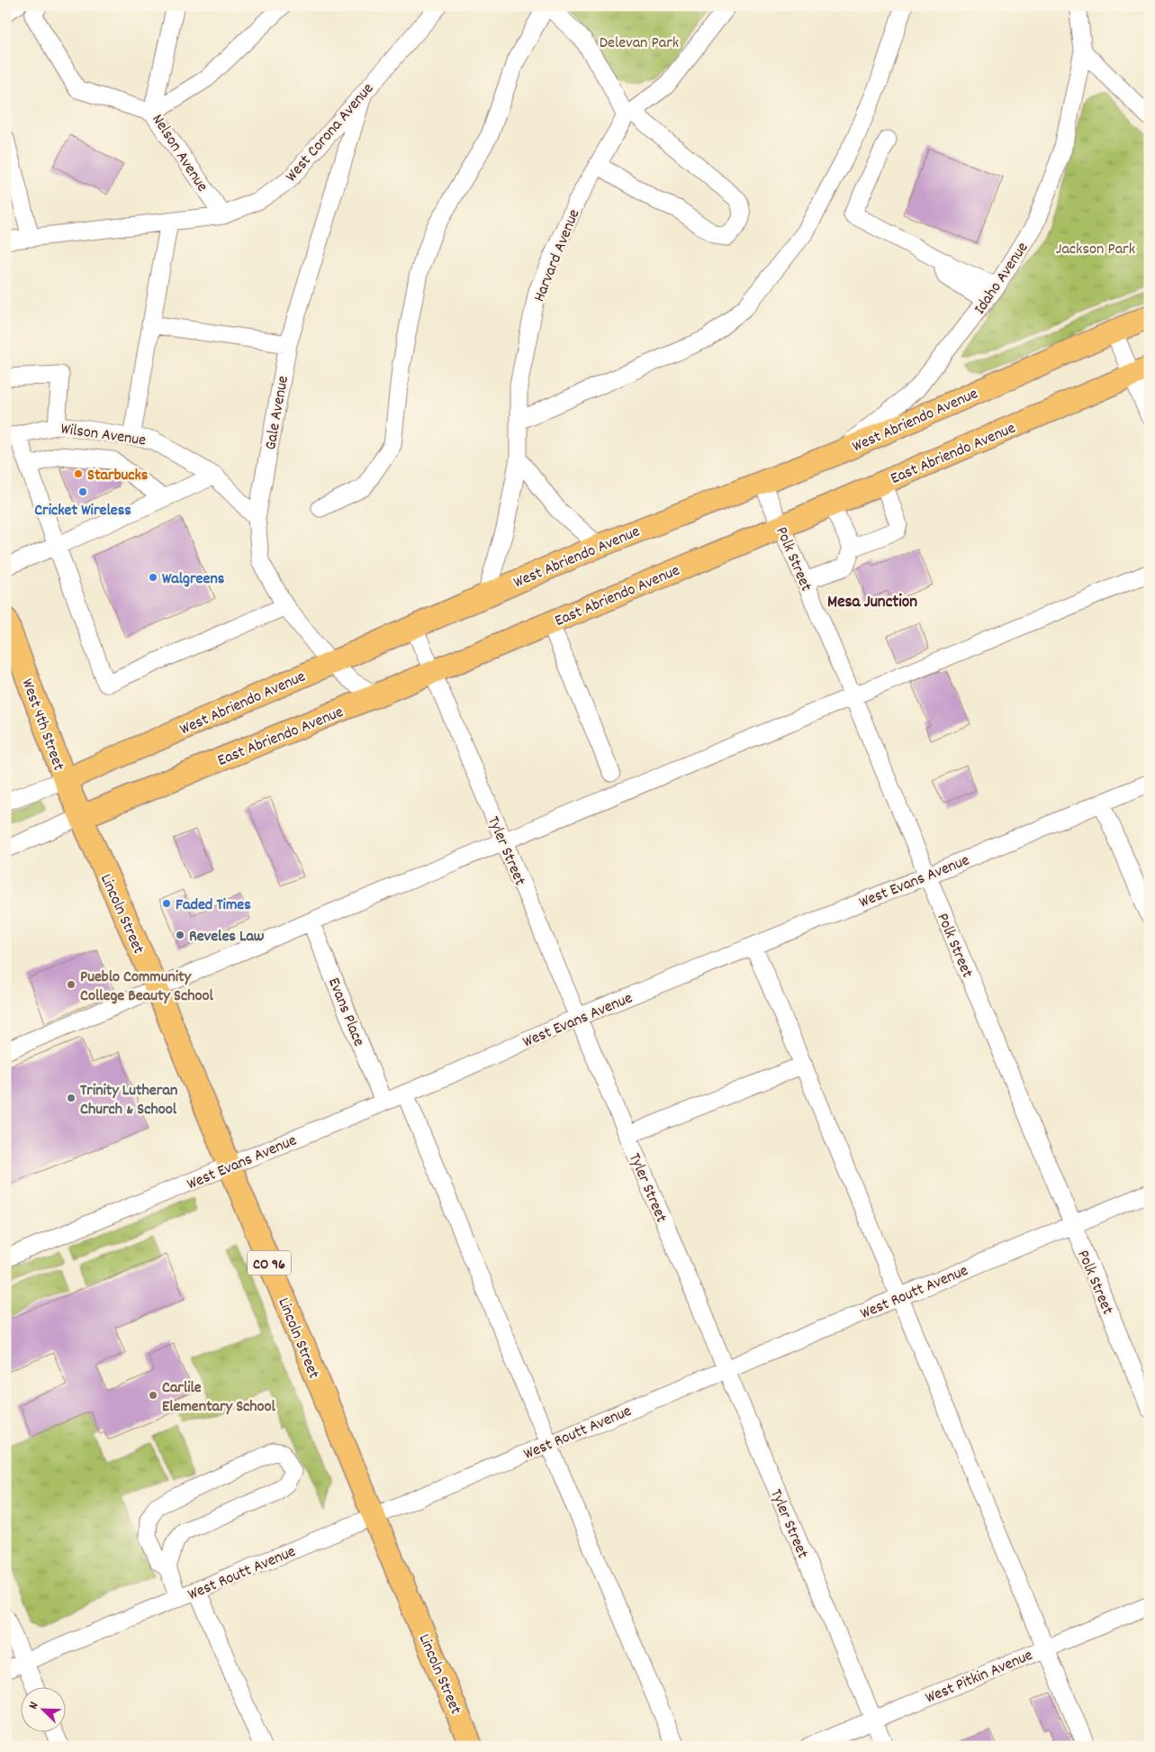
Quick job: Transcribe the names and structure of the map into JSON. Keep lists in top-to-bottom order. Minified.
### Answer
{"streets":{"main road":["West Abriendo Avenue","East Abriendo Avenue","West 4th Street","Lincoln Street","CO 96"],"street":["West Corona Avenue","Nelson Avenue","Harvard Avenue","Idaho Avenue","Gale Avenue","Wilson Avenue","Polk Street","Tyler Street","West Evans Avenue","Evans Place","West Routt Avenue","West Pitkin Avenue"]},"crossings":[["West Corona Avenue","Nelson Avenue"],["West Corona Avenue","Gale Avenue"],["Harvard Avenue","West Abriendo Avenue"],["Idaho Avenue","West Abriendo Avenue"],["Gale Avenue","West Abriendo Avenue"],["Gale Avenue","Wilson Avenue"],["Gale Avenue","East Abriendo Avenue"],["West Abriendo Avenue","Polk Street"],["West Abriendo Avenue","West 4th Street"],["West Abriendo Avenue","Tyler Street"],["West Abriendo Avenue","Lincoln Street"],["East Abriendo Avenue","Polk Street"],["East Abriendo Avenue","Tyler Street"],["East Abriendo Avenue","Lincoln Street"],["Polk Street","West Evans Avenue"],["Polk Street","West Routt Avenue"],["West 4th Street","Lincoln Street"],["Tyler Street","West Evans Avenue"],["Tyler Street","West Routt Avenue"],["Tyler Street","West Pitkin Avenue"],["West Evans Avenue","Lincoln Street"],["West Evans Avenue","Evans Place"],["Lincoln Street","West Routt Avenue"]],"districts":["Mesa Junction"],"parks":["Delevan Park","Jackson Park"],"places":["Starbucks","Cricket Wireless","Walgreens","Faded Times","Reveles Law","Pueblo Community College Beauty School","Trinity Lutheran Church & School","Carlile Elementary School"],"north":"top left"}
